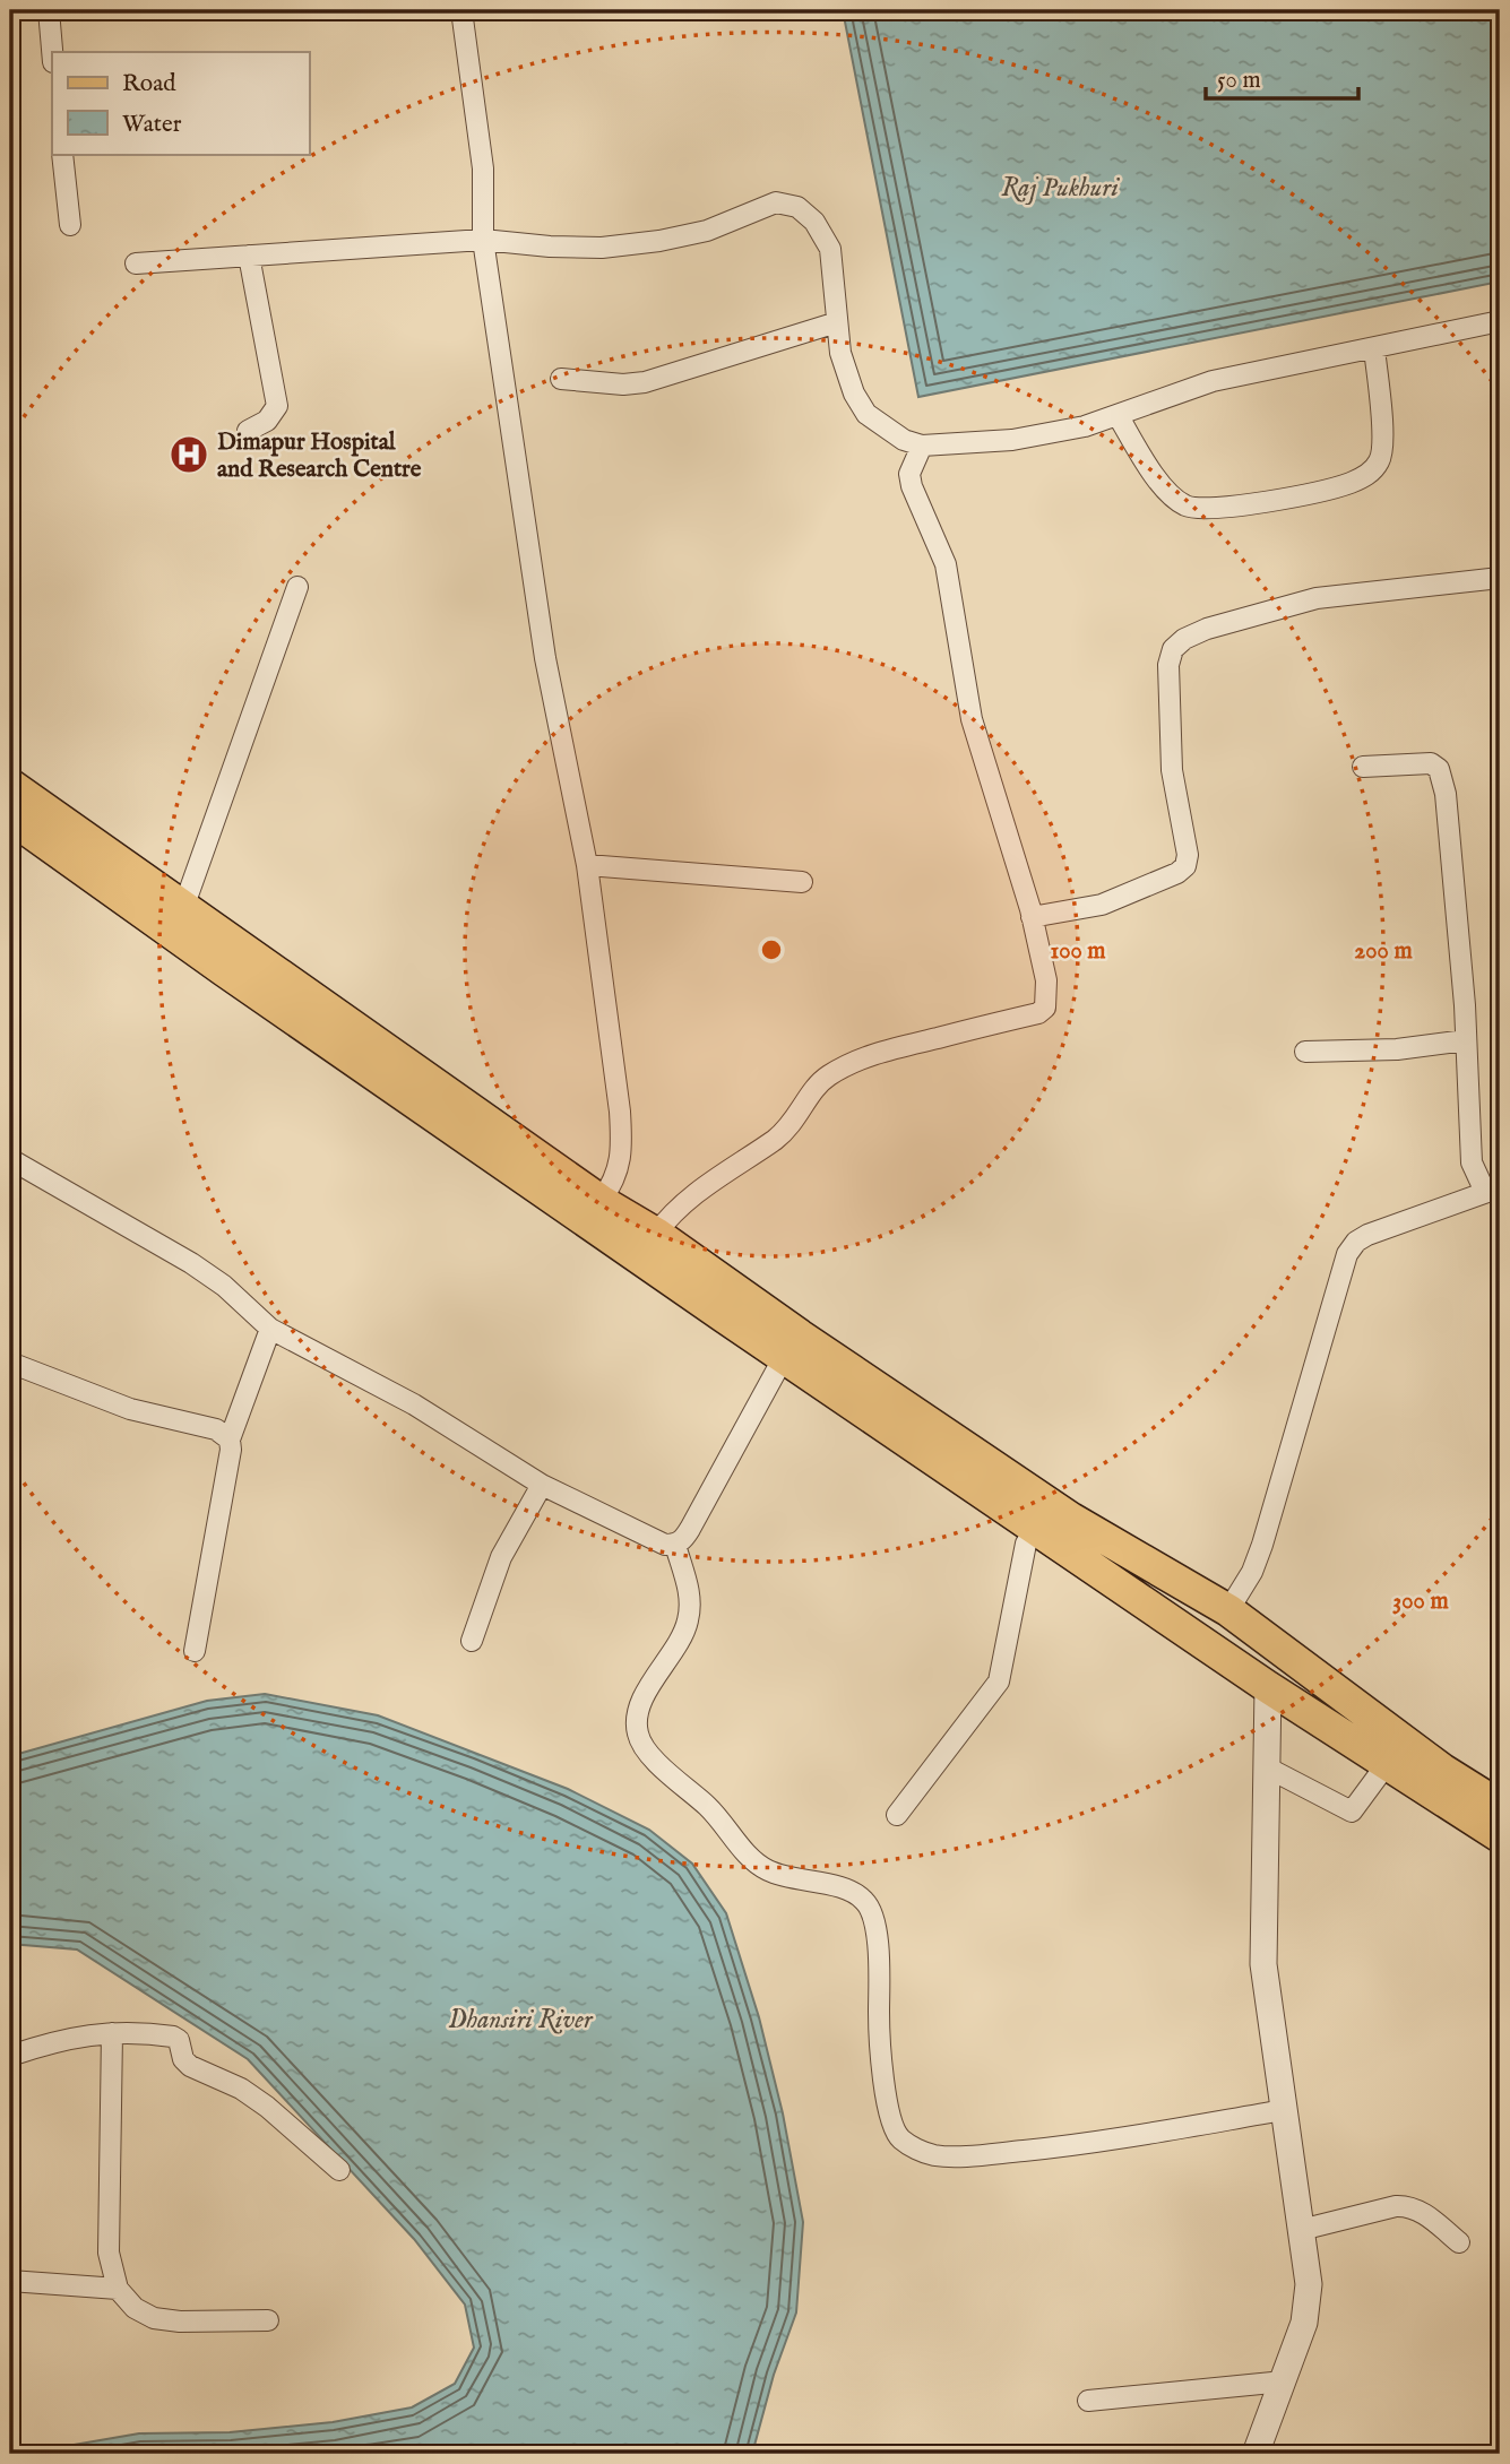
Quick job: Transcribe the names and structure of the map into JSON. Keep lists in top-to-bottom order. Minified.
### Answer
{"water":["Raj Pukhuri","Dhansiri River"],"places":{"hospital":["Dimapur Hospital and Research Centre"]},"legend":["Road","Water"],"scale_bar":"50 m","rings":["100 m","200 m","300 m"]}
